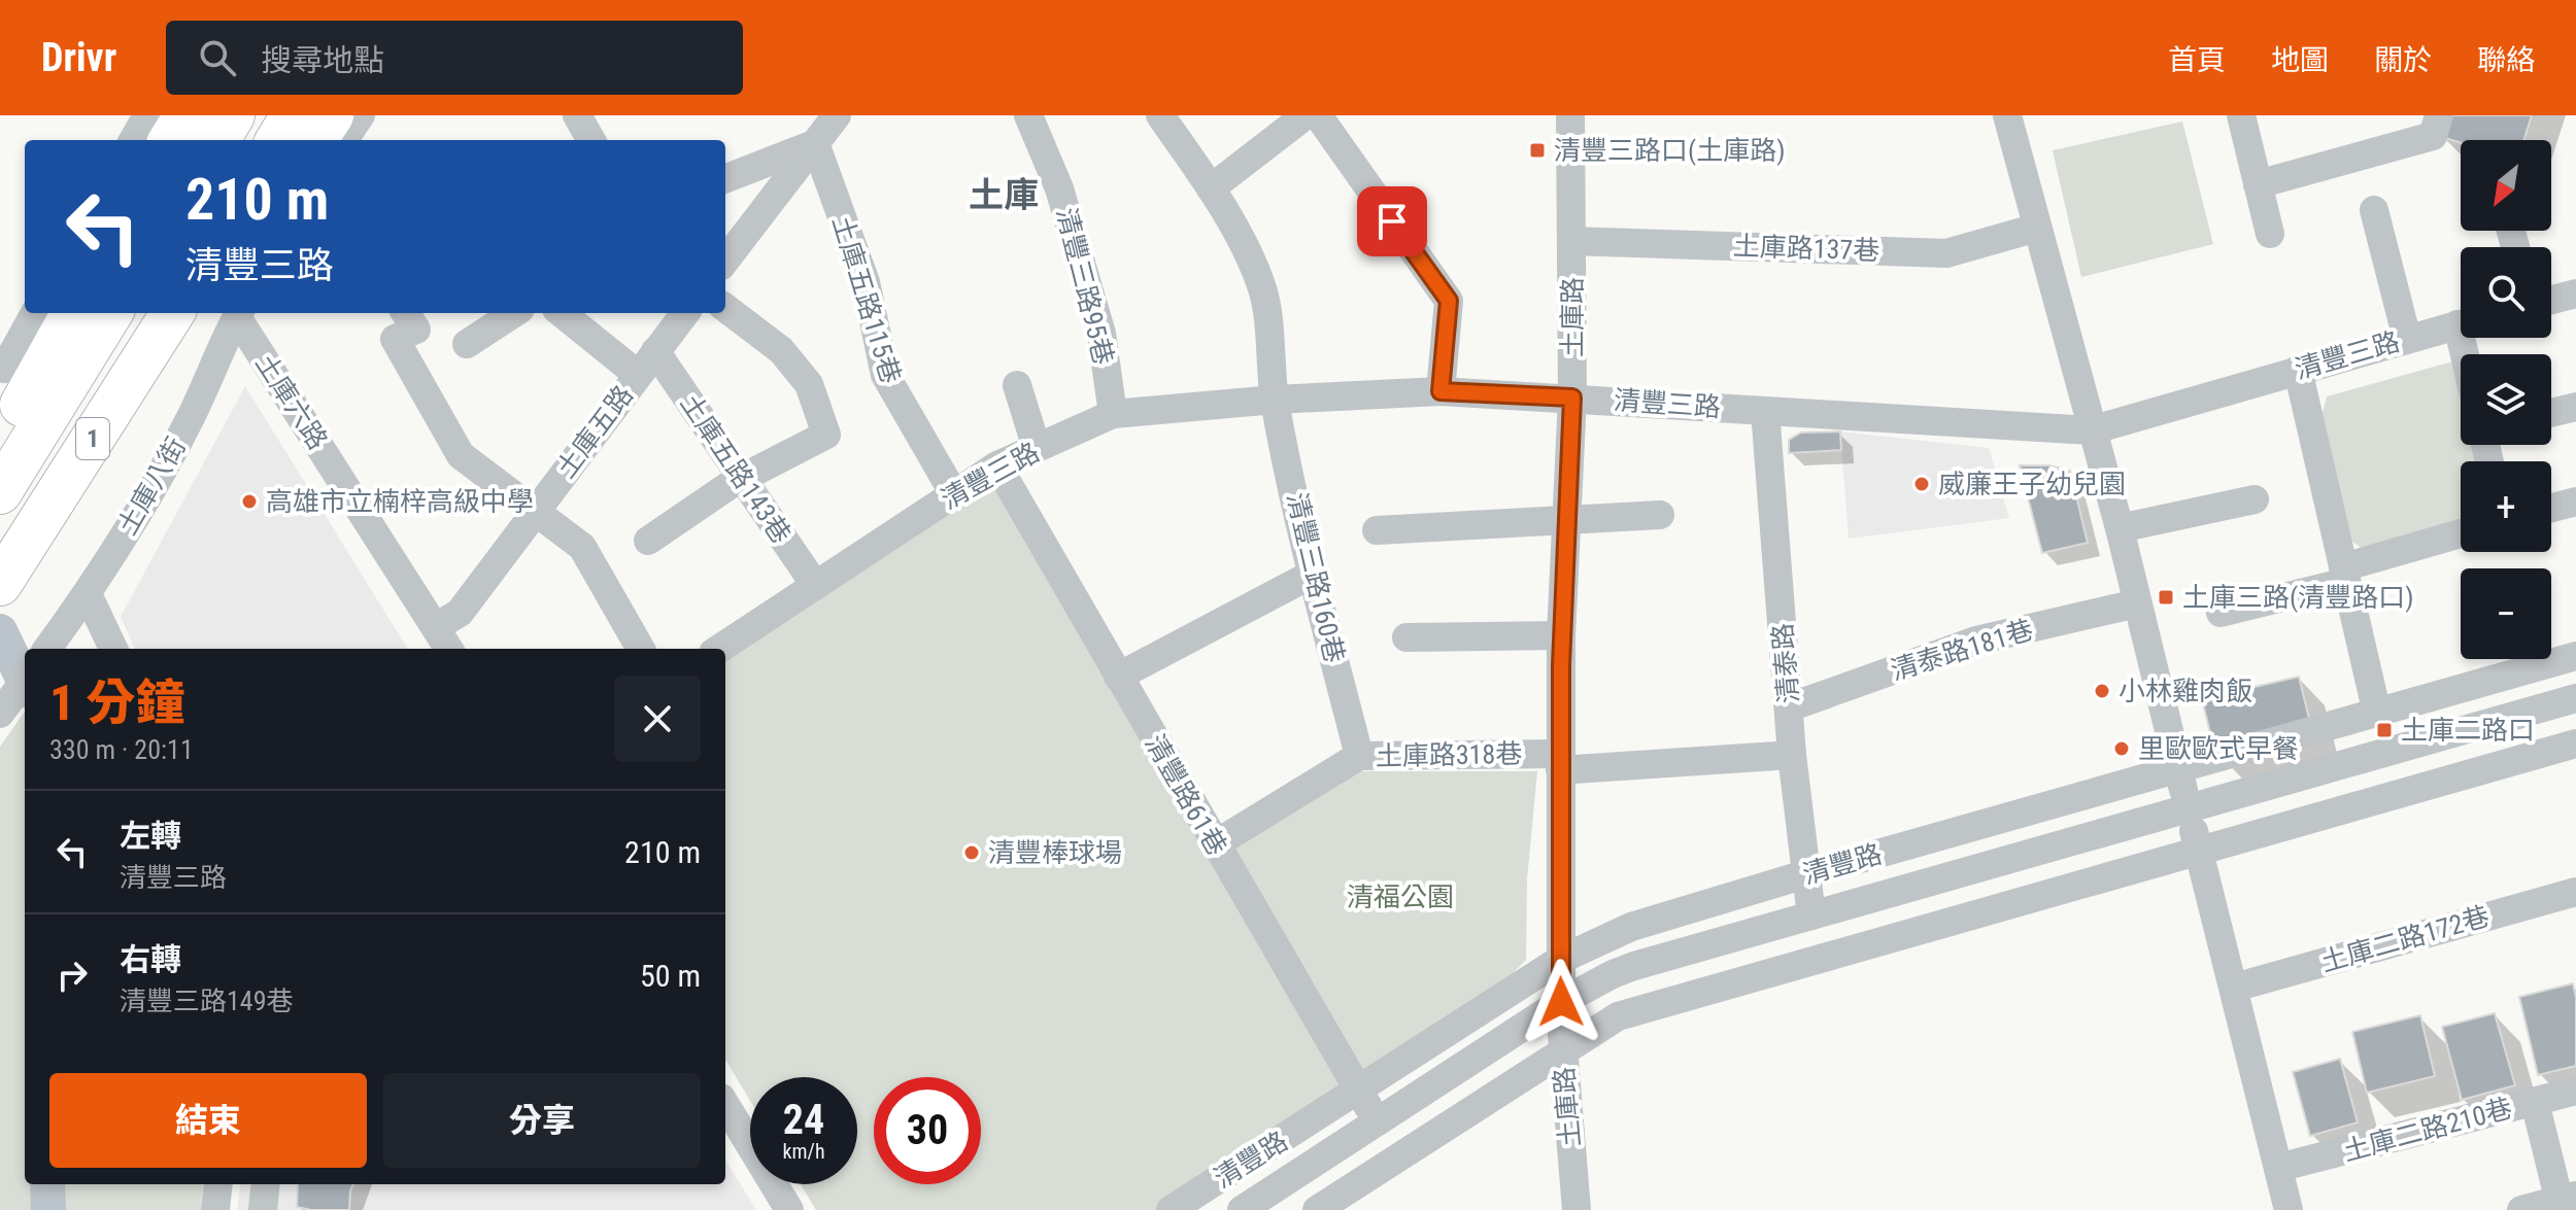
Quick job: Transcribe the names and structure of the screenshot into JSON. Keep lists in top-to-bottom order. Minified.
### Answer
{"streets":{"highway":["1"],"street":["土庫路137巷","清豐三路95巷","土庫五路115巷","土庫路","清豐三路","土庫六路","土庫五路","土庫五路143巷","土庫八街","清豐三路160巷","清泰路181巷","清泰路","土庫路318巷","清豐路61巷","清豐路","土庫二路172巷","土庫二路210巷"]},"crossings":[["土庫路137巷","土庫路"],["清豐三路95巷","清豐三路"],["土庫五路115巷","清豐三路"],["土庫路","清豐三路"],["土庫路","土庫路318巷"],["土庫路","清豐路"],["清豐三路","土庫五路143巷"],["清豐三路","清豐三路160巷"],["清豐三路","清泰路"],["清豐三路","清豐路61巷"],["土庫六路","土庫五路"],["土庫六路","土庫八街"],["土庫五路","土庫五路143巷"],["清豐三路160巷","土庫路318巷"],["清泰路181巷","清泰路"],["清泰路","土庫路318巷"],["清泰路","清豐路"],["土庫路318巷","清豐路61巷"],["清豐路61巷","清豐路"]],"districts":["土庫"],"parks":["清福公園"],"places":{"transit":["清豐三路口(土庫路)","土庫三路(清豐路口)","土庫二路口"],"other":["威廉王子幼兒園","高雄市立楠梓高級中學","小林雞肉飯","里歐歐式早餐","清豐棒球場"]},"north":"bottom left","page":{"header":"Drivr","search":"搜尋地點","nav":["首頁","地圖","關於","聯絡"],"map_buttons":["+","−"],"turn":["210 m","清豐三路"],"heading":["1 分鐘","330 m · 20:11"],"list":[{"name":"左轉","note":"清豐三路","value":"210 m"},{"name":"右轉","note":"清豐三路149巷","value":"50 m"}],"buttons":["結束","分享"],"speed":"24 km/h","limit":"30"}}
